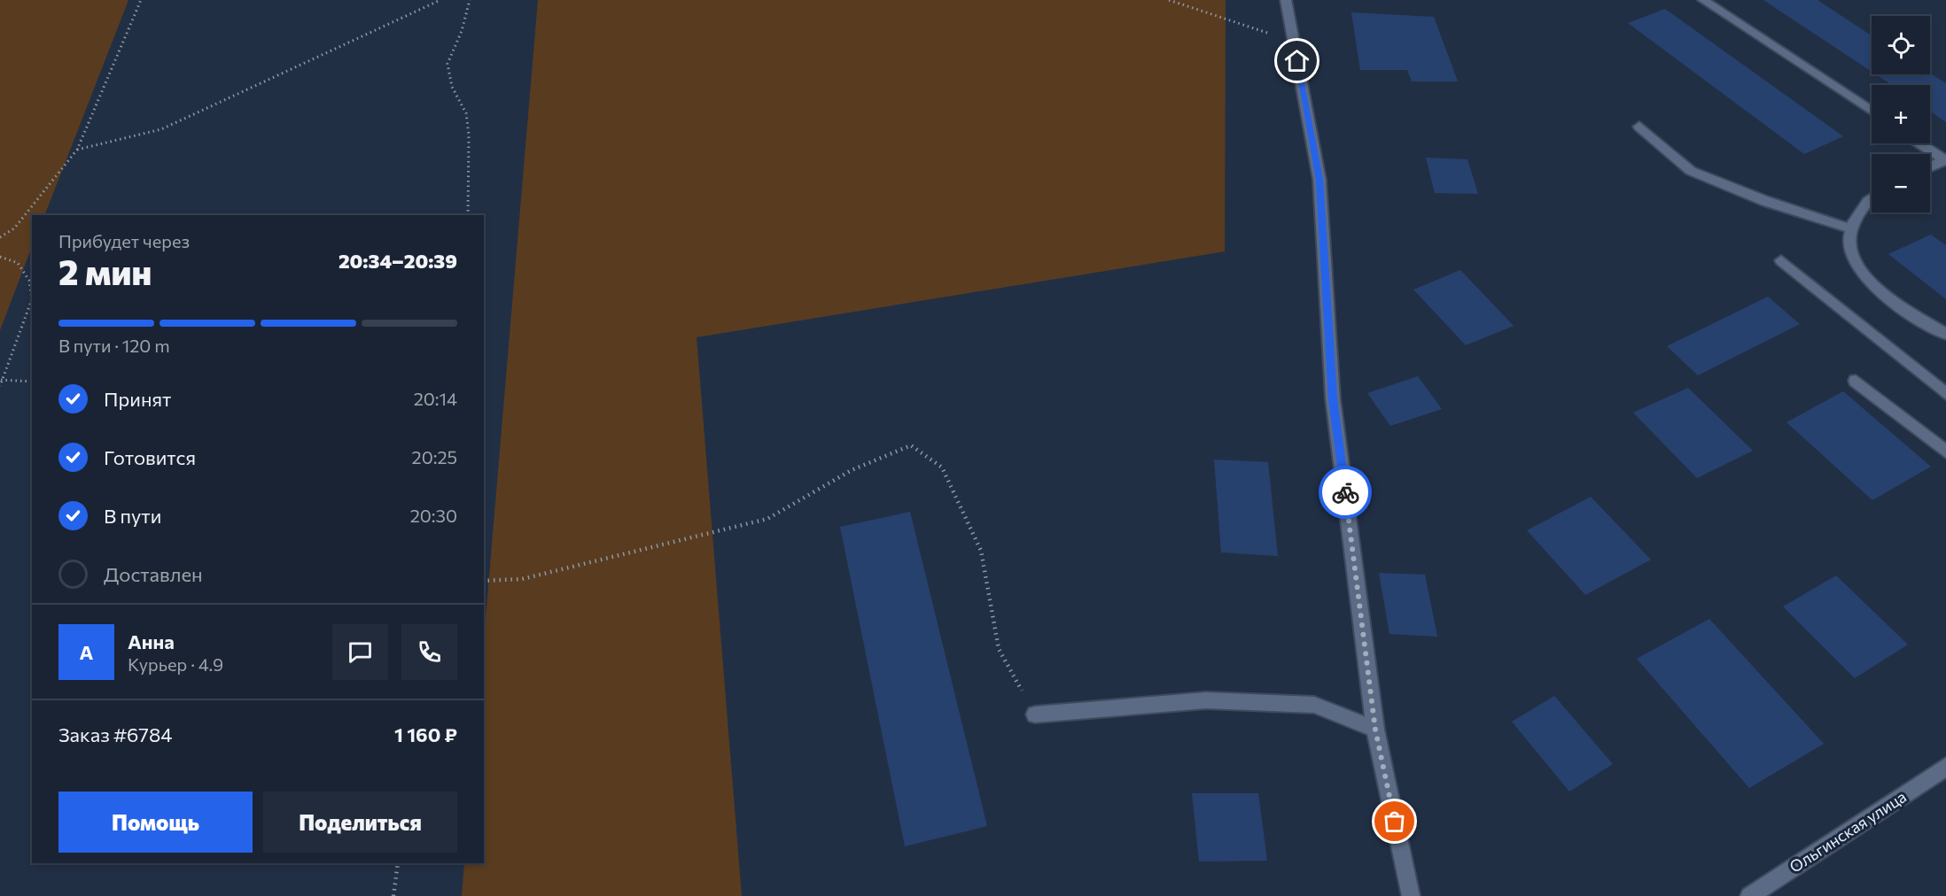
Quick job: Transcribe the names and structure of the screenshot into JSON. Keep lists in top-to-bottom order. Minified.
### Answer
{"streets":{"street":["Ольгинская улица"]},"page":{"map_buttons":["+","−"],"heading":["2 мин","Прибудет через","20:34–20:39"],"panel":["Анна","Курьер · 4.9","Заказ #6784","1 160 ₽"],"bar":"В пути · 120 m","list":[["Принят","20:14"],["Готовится","20:25"],["В пути","20:30"],"Доставлен"],"round":"А","buttons":["Помощь","Поделиться"]}}
